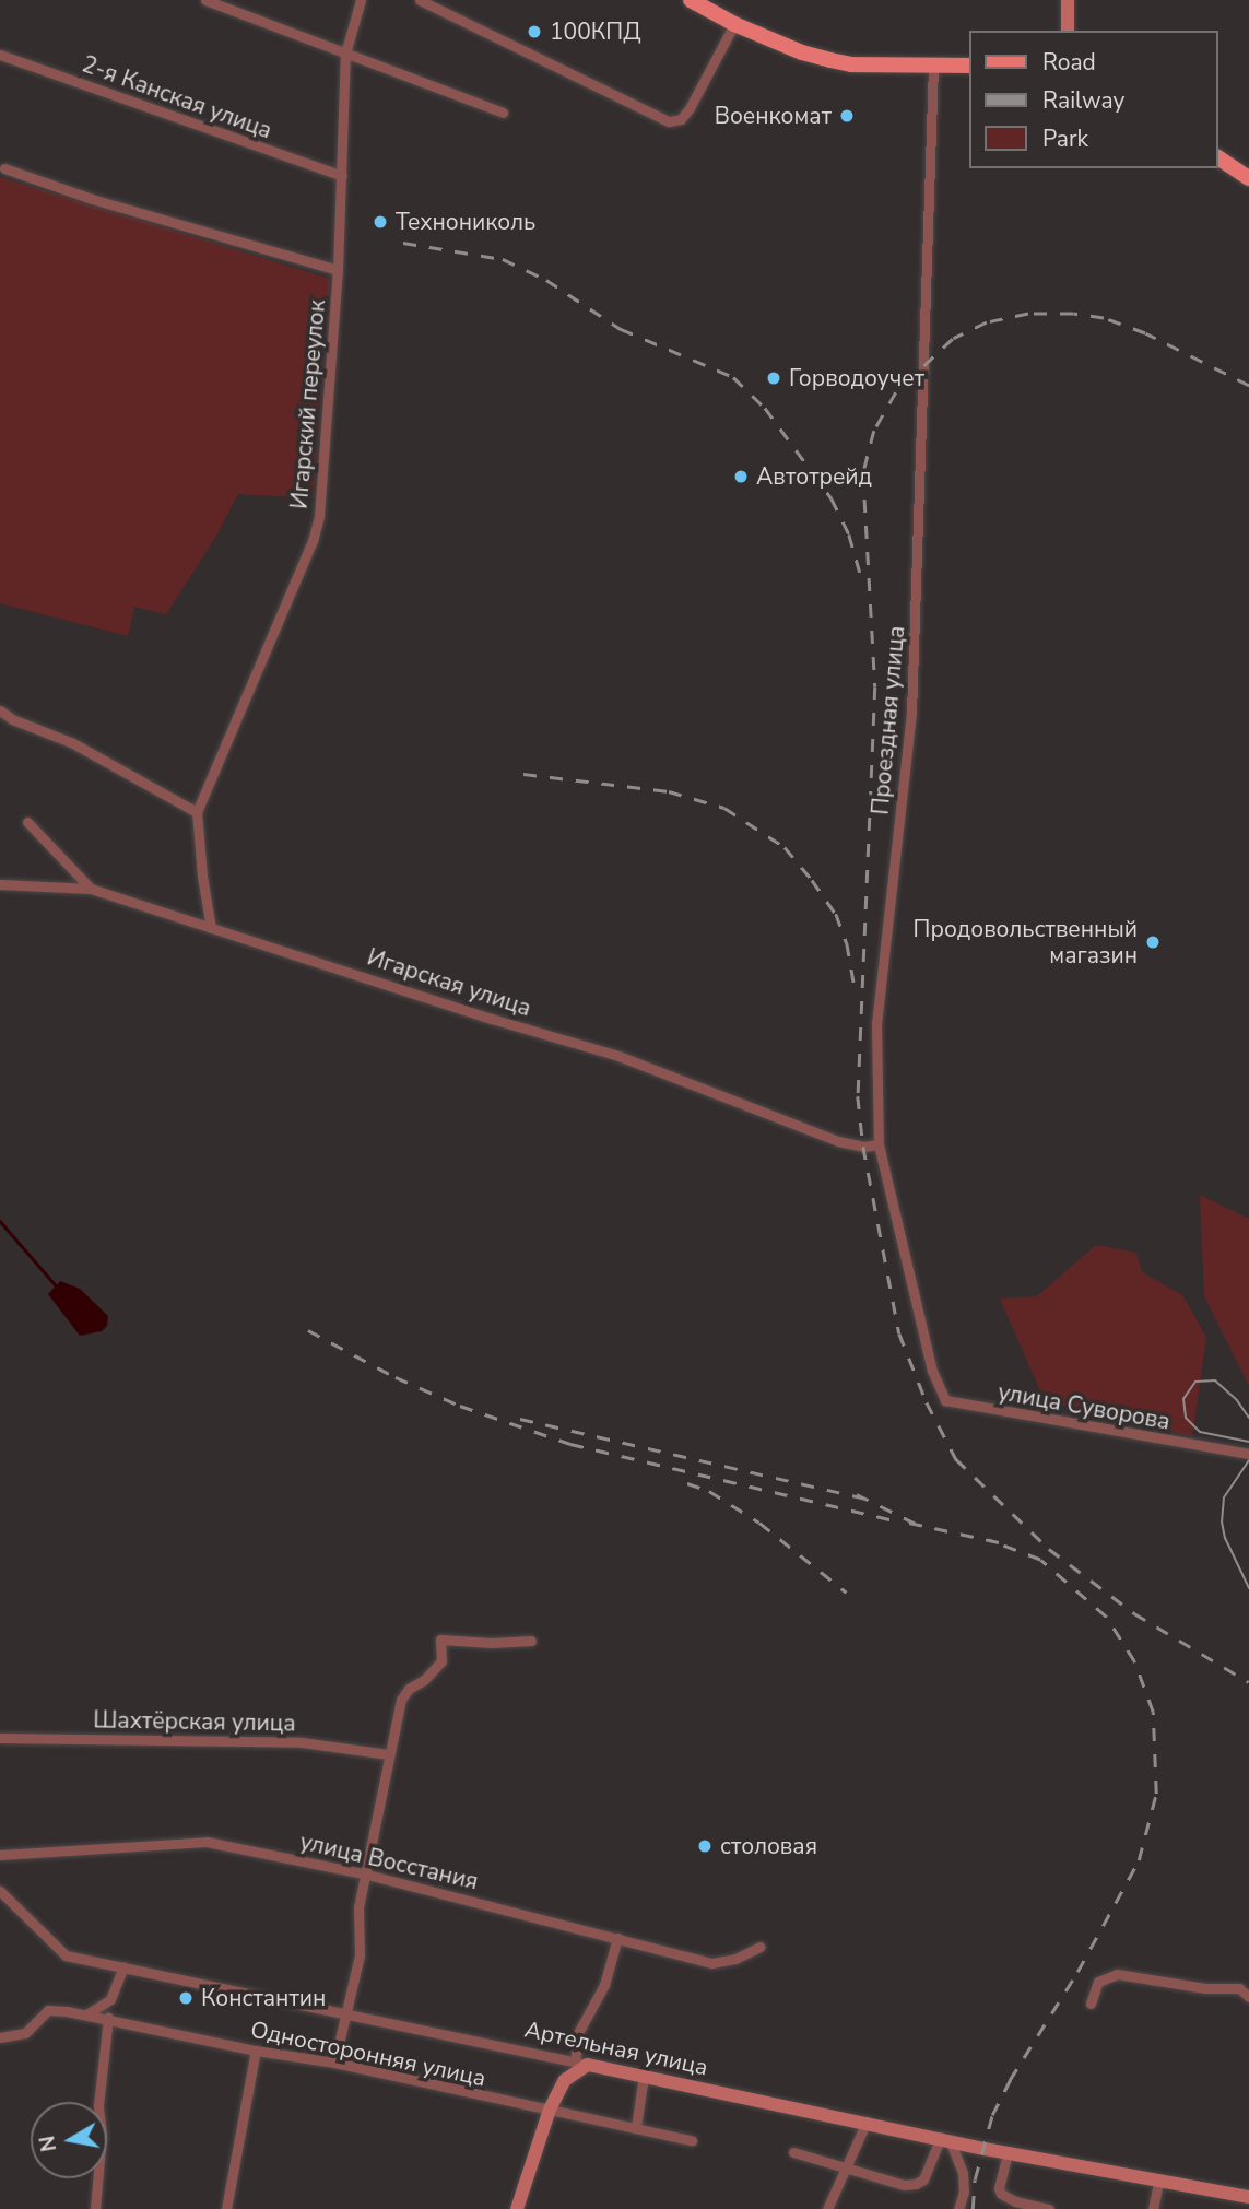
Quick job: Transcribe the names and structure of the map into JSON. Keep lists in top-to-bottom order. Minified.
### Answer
{"streets":{"main road":["Артельная улица"],"street":["2-я Канская улица","Игарский переулок","Проездная улица","Игарская улица","улица Суворова","Шахтёрская улица","улица Восстания","Односторонняя улица"]},"crossings":[["2-я Канская улица","Игарский переулок"],["Игарский переулок","Игарская улица"],["Проездная улица","Игарская улица"],["Проездная улица","улица Суворова"]],"places":["100КПД","Военкомат","Технониколь","Горводоучет","Автотрейд","Продовольственный магазин","столовая","Константин"],"legend":["Road","Railway","Park"],"north":"left"}
